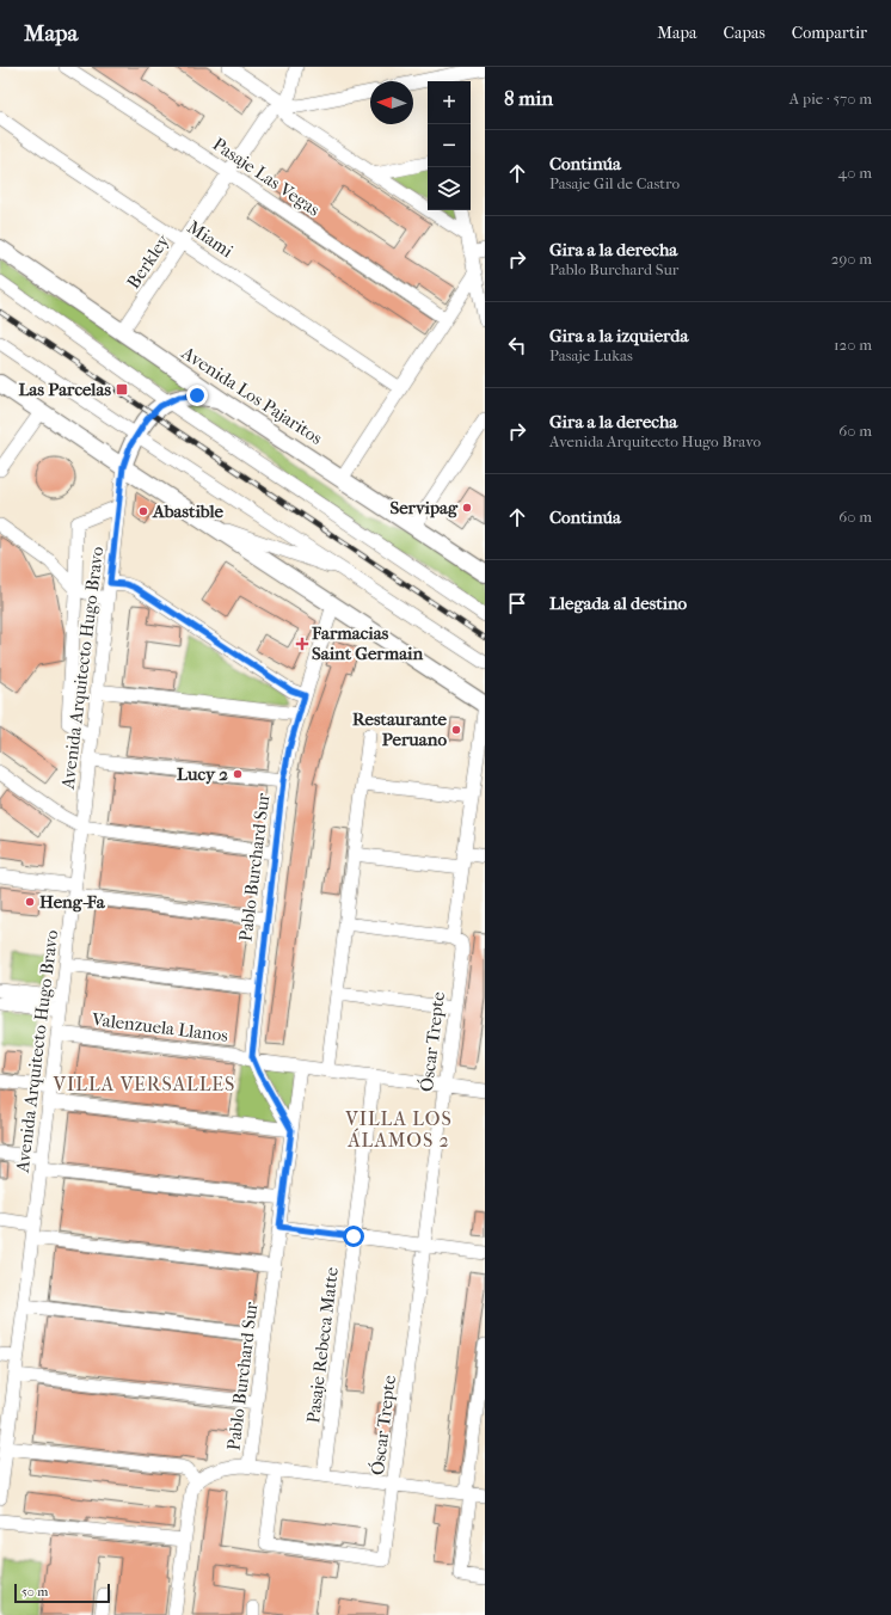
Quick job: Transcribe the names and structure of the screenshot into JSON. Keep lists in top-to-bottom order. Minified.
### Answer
{"streets":{"main road":["Avenida Los Pajaritos"],"street":["Pasaje Las Vegas","Miami","Berkley","Avenida Arquitecto Hugo Bravo","Pablo Burchard Sur","Valenzuela Llanos","Óscar Trepte","Pasaje Rebeca Matte"]},"crossings":[["Pasaje Las Vegas","Berkley"],["Miami","Berkley"],["Berkley","Avenida Los Pajaritos"],["Avenida Arquitecto Hugo Bravo","Valenzuela Llanos"],["Pablo Burchard Sur","Valenzuela Llanos"],["Valenzuela Llanos","Óscar Trepte"],["Valenzuela Llanos","Pasaje Rebeca Matte"]],"districts":["VILLA VERSALLES","VILLA LOS ÁLAMOS 2"],"places":{"transit":["Las Parcelas"],"other":["Servipag","Abastible","Restaurante Peruano","Lucy 2","Heng-Fa"],"health":["Farmacias Saint Germain"]},"scale_bar":"50 m","north":"left","page":{"header":"Mapa","nav":["Mapa","Capas","Compartir"],"heading":["8 min","A pie · 570 m"],"map_buttons":["+","−"],"list":[["Continúa","Pasaje Gil de Castro","40 m"],["Gira a la derecha","Pablo Burchard Sur","290 m"],["Gira a la izquierda","Pasaje Lukas","120 m"],["Gira a la derecha","Avenida Arquitecto Hugo Bravo","60 m"],["Continúa","60 m"],"Llegada al destino"],"scale":"50 m"}}
